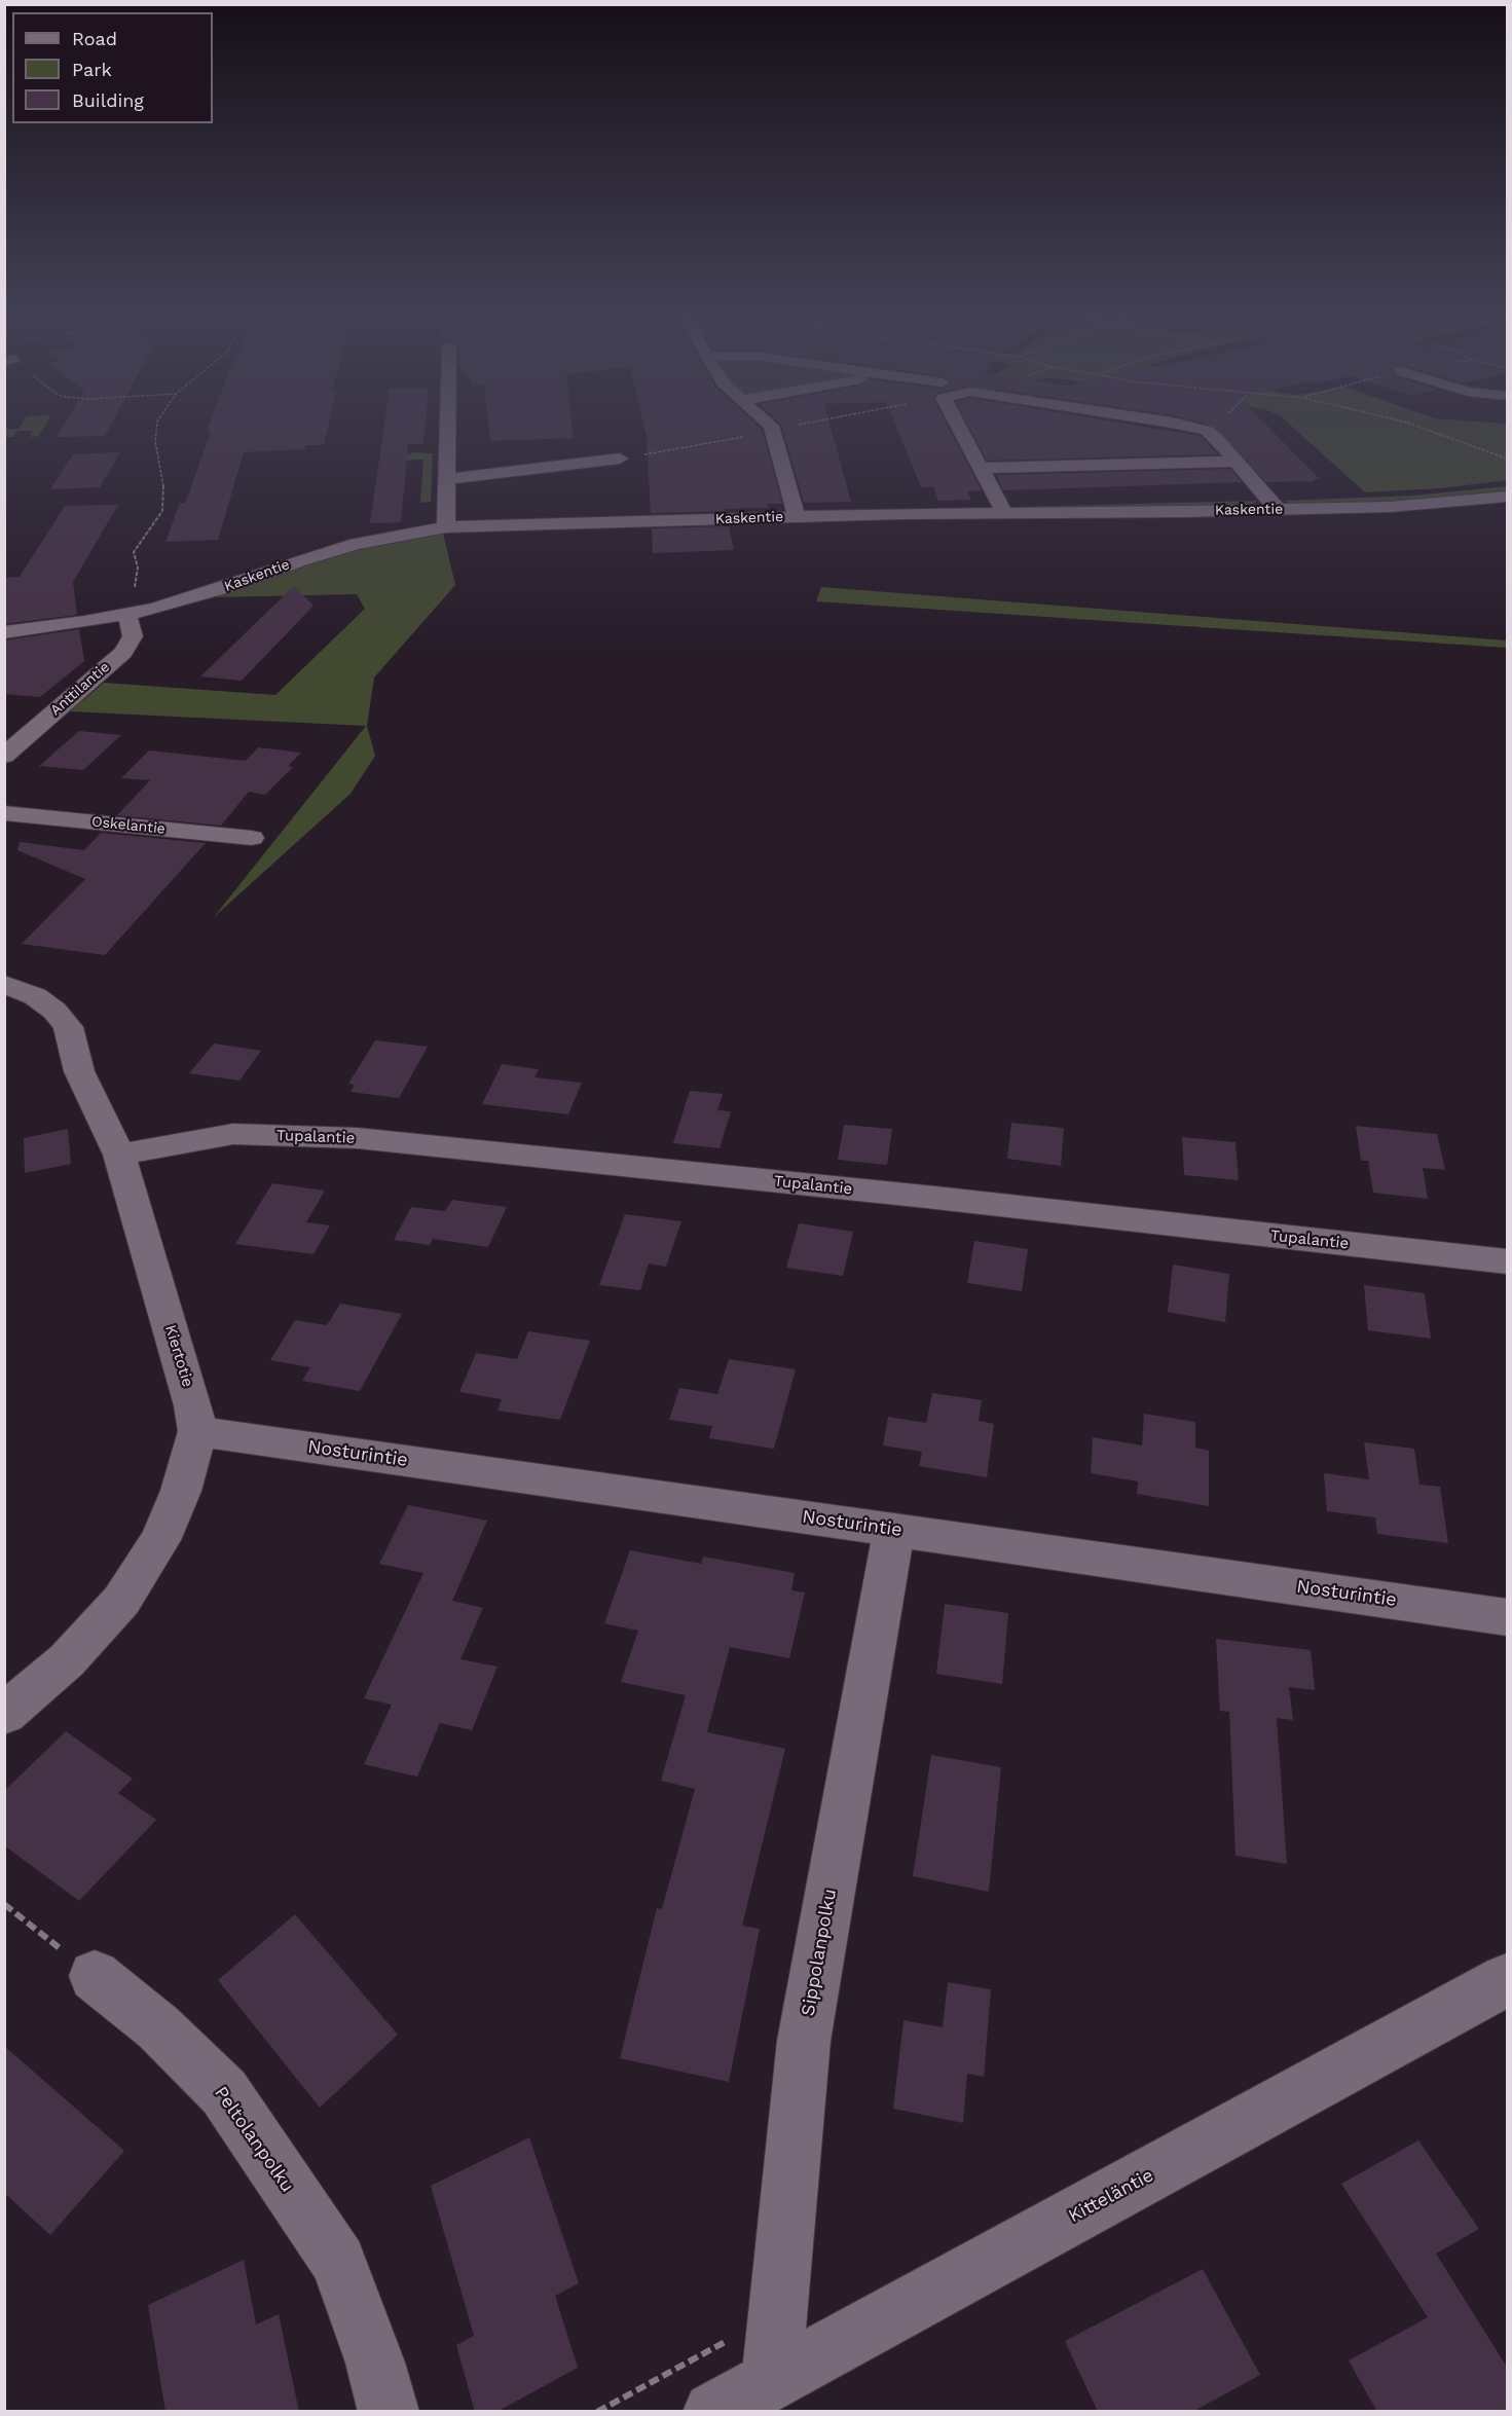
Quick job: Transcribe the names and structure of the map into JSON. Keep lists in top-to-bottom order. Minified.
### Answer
{"streets":{"street":["Kaskentie","Anttilantie","Oskelantie","Tupalantie","Kiertotie","Nosturintie","Sippolanpolku","Peltolanpolku","Kitteläntie"]},"crossings":[["Kaskentie","Anttilantie"],["Tupalantie","Kiertotie"],["Kiertotie","Nosturintie"],["Nosturintie","Sippolanpolku"],["Sippolanpolku","Kitteläntie"]],"legend":["Road","Park","Building"]}
